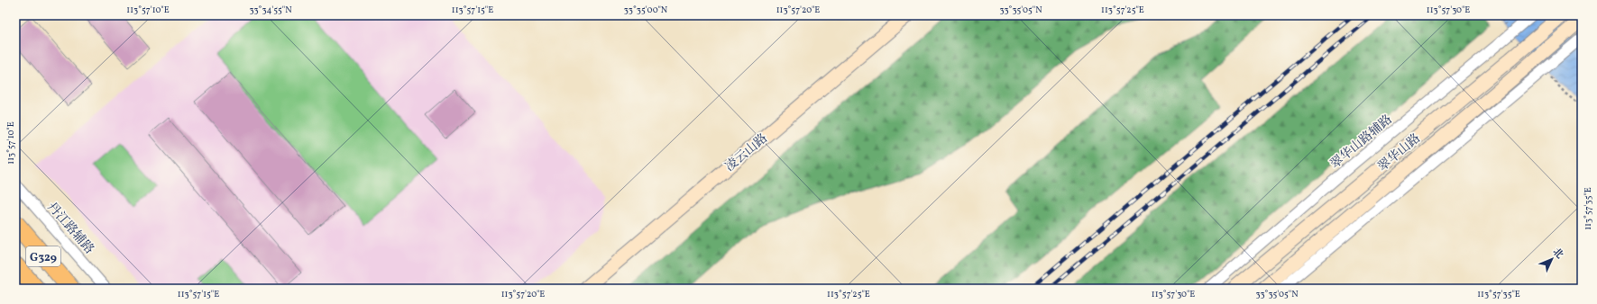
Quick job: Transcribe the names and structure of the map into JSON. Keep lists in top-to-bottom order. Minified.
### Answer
{"streets":{"highway":["G329"],"main road":["凌云山路","翠华山路"],"street":["翠华山路辅路","丹江路辅路"]},"north":"top right","coordinates":["113°57'10\"E","33°34'55\"N","113°57'15\"E","33°35'00\"N","113°57'20\"E","33°35'05\"N","113°57'25\"E","113°57'30\"E","113°57'35\"E"]}
